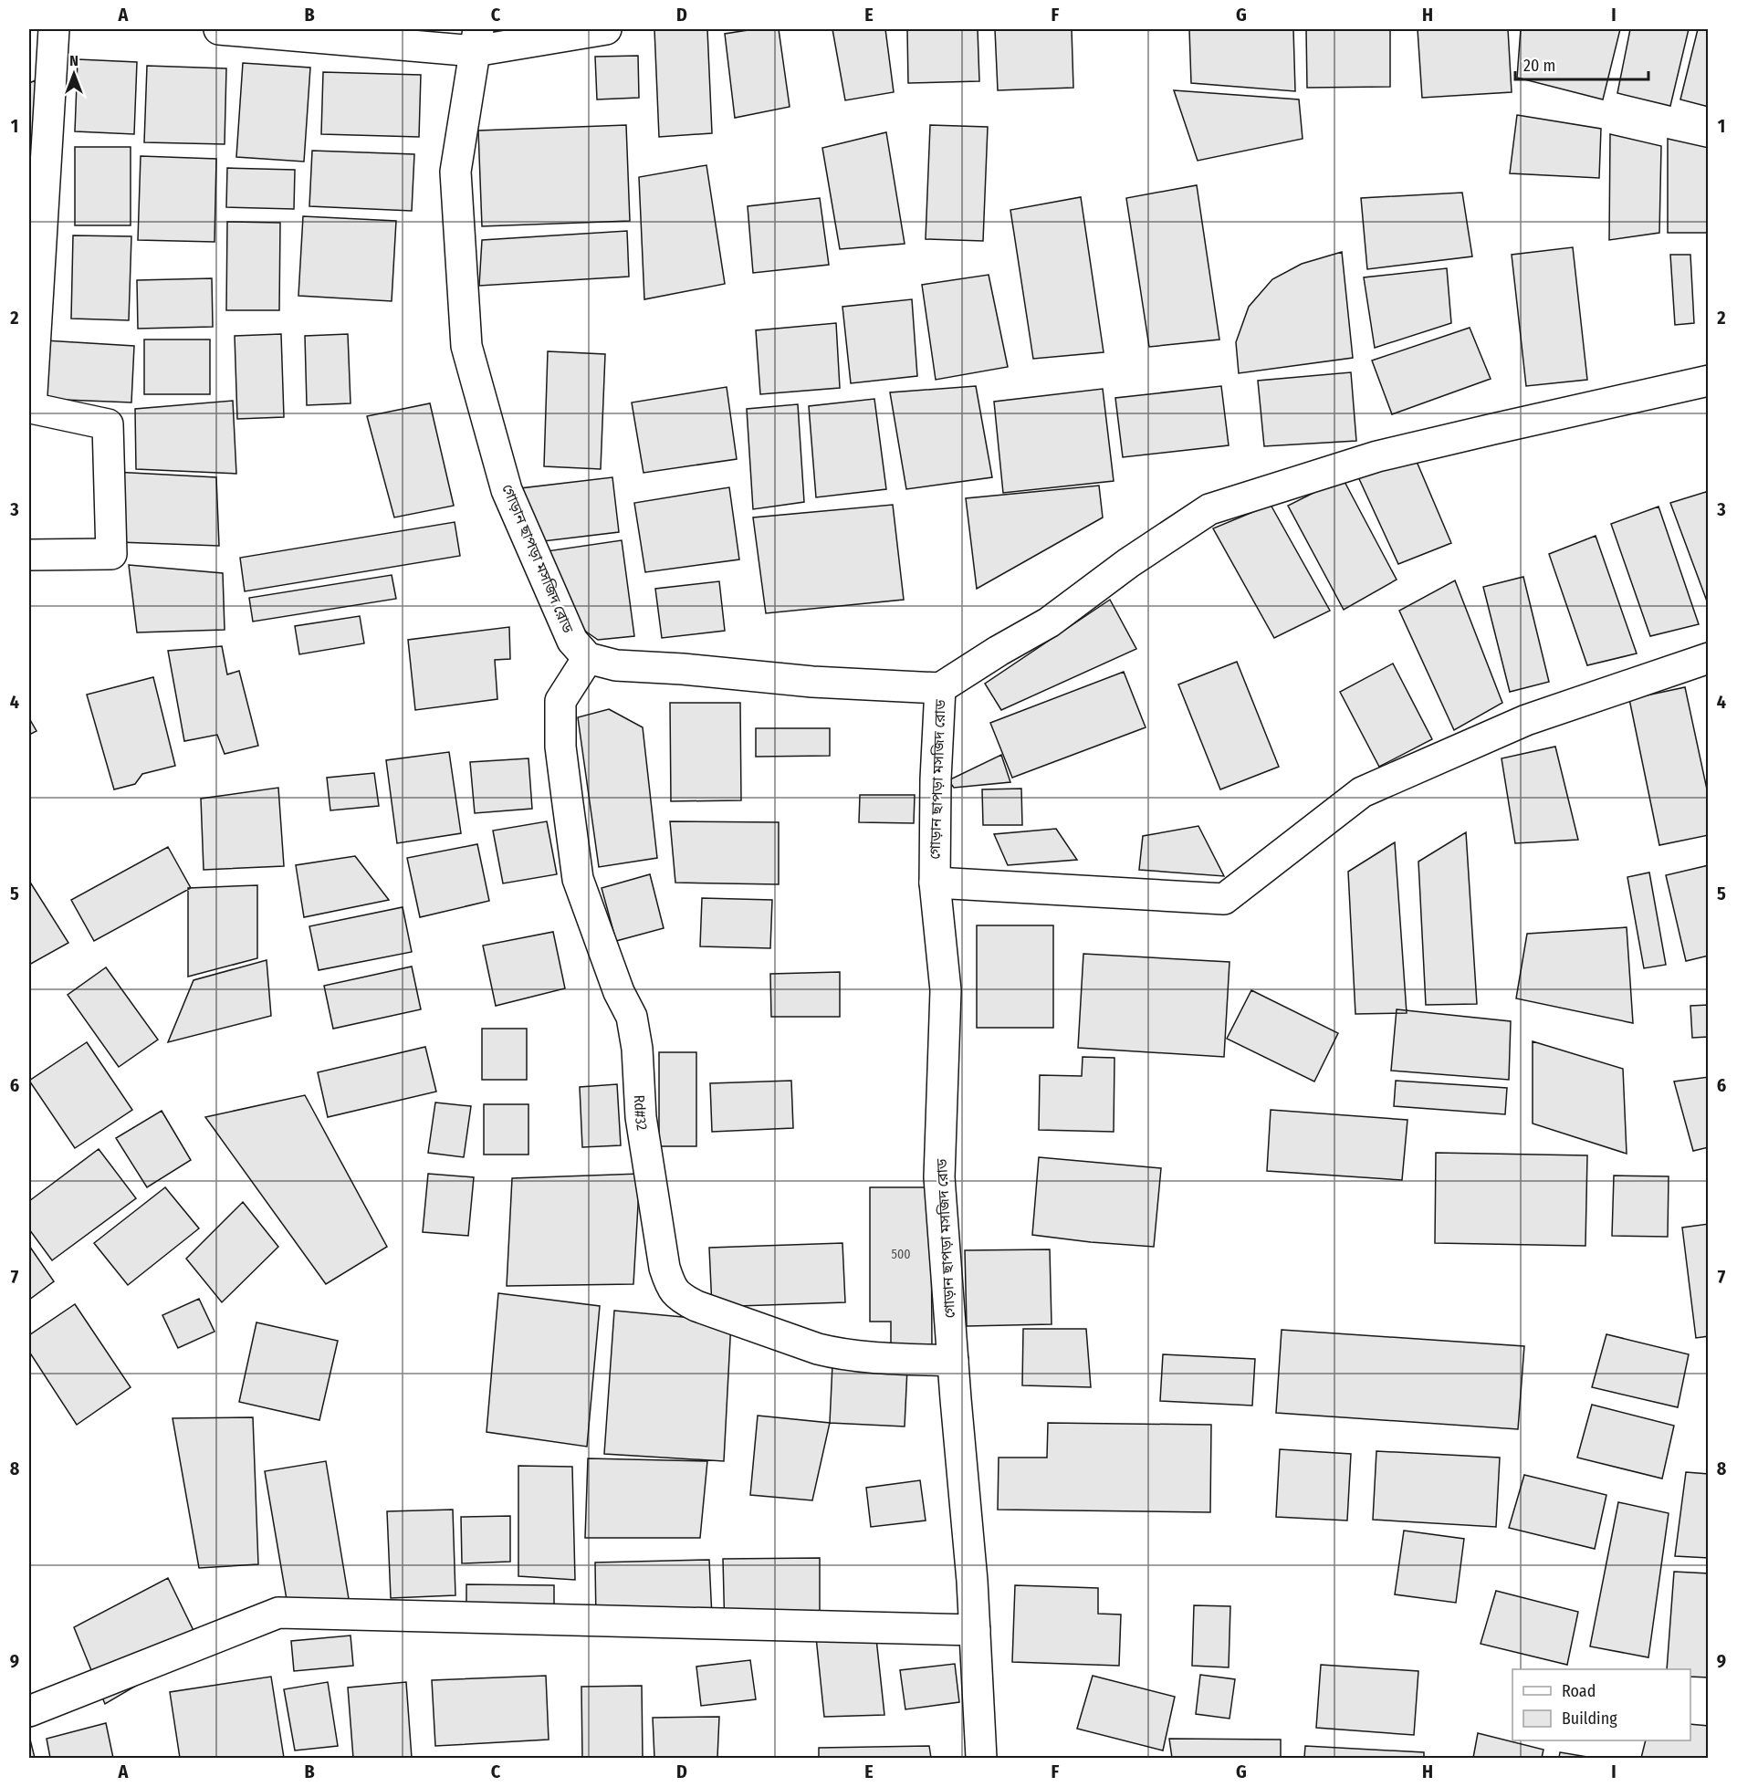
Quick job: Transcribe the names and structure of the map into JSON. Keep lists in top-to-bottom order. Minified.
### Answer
{"streets":{"street":["গোড়ান ছাপড়া মসজিদ রোড","Rd#32"]},"crossings":[["গোড়ান ছাপড়া মসজিদ রোড","Rd#32"]],"house_numbers":["500"],"legend":["Road","Building"],"scale_bar":"20 m","north":"top","grid":{"columns":["A","B","C","D","E","F","G","H","I"],"rows":["1","2","3","4","5","6","7","8","9"]}}
